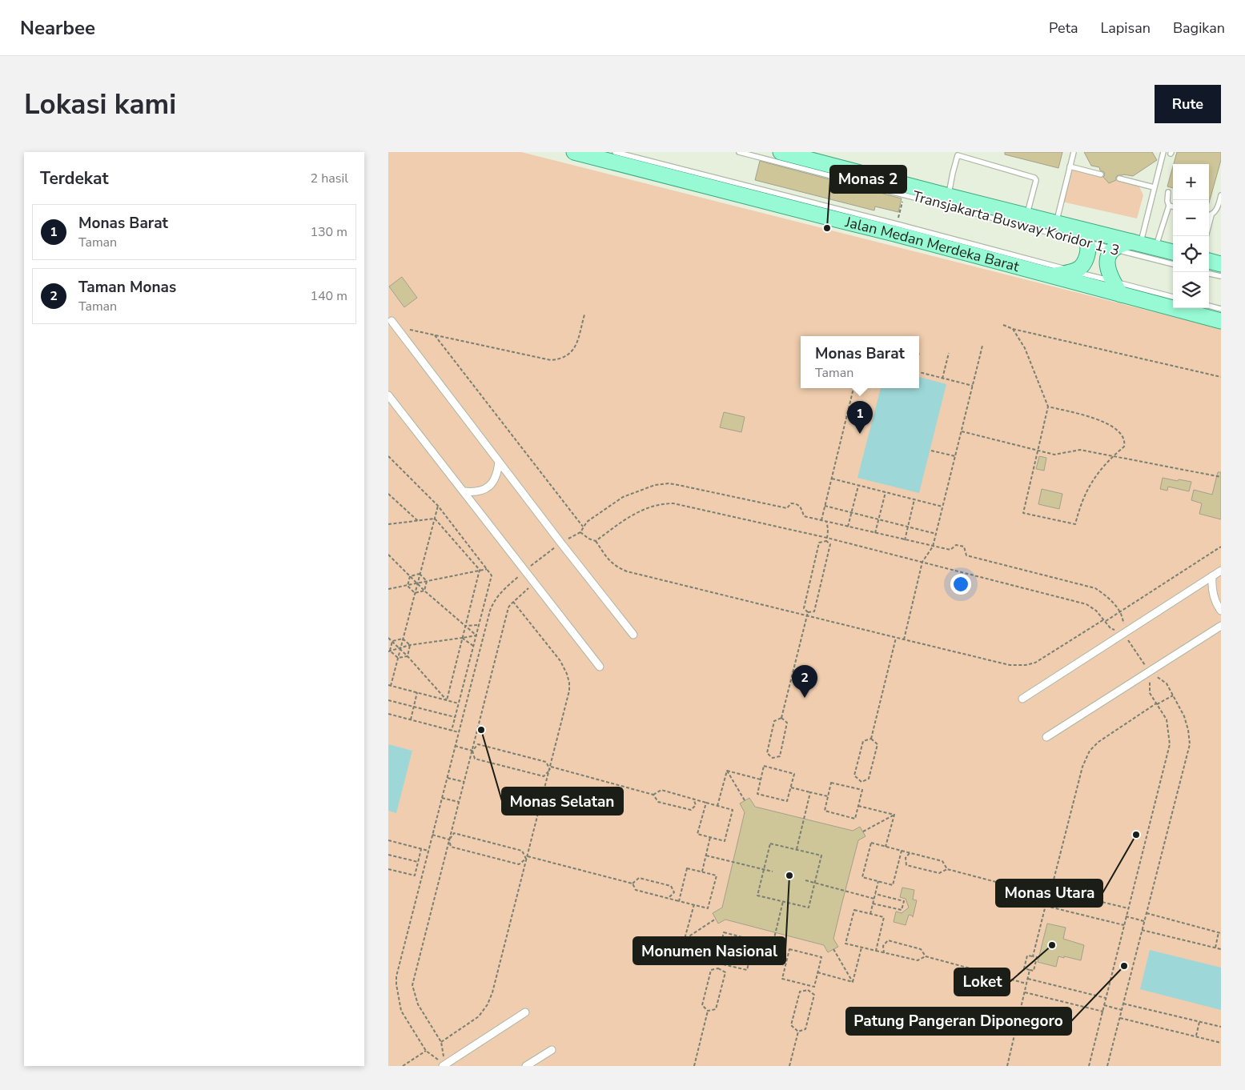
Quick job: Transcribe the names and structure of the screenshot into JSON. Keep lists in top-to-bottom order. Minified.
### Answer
{"streets":{"main road":["Jalan Medan Merdeka Barat"],"lane":["Transjakarta Busway Koridor 1, 3"]},"places":["Monas 2","Monas Selatan","Monas Utara","Monumen Nasional","Loket","Patung Pangeran Diponegoro"],"page":{"header":"Nearbee","nav":["Peta","Lapisan","Bagikan"],"buttons":"Rute","title":"Lokasi kami","heading":["Terdekat","2 hasil"],"map_buttons":["+","−"],"list":[{"mark":"1","name":"Monas Barat","note":"Taman","value":"130 m"},{"mark":"2","name":"Taman Monas","note":"Taman","value":"140 m"}],"popup":["Monas Barat","Taman"],"pins":["1","2"]}}
